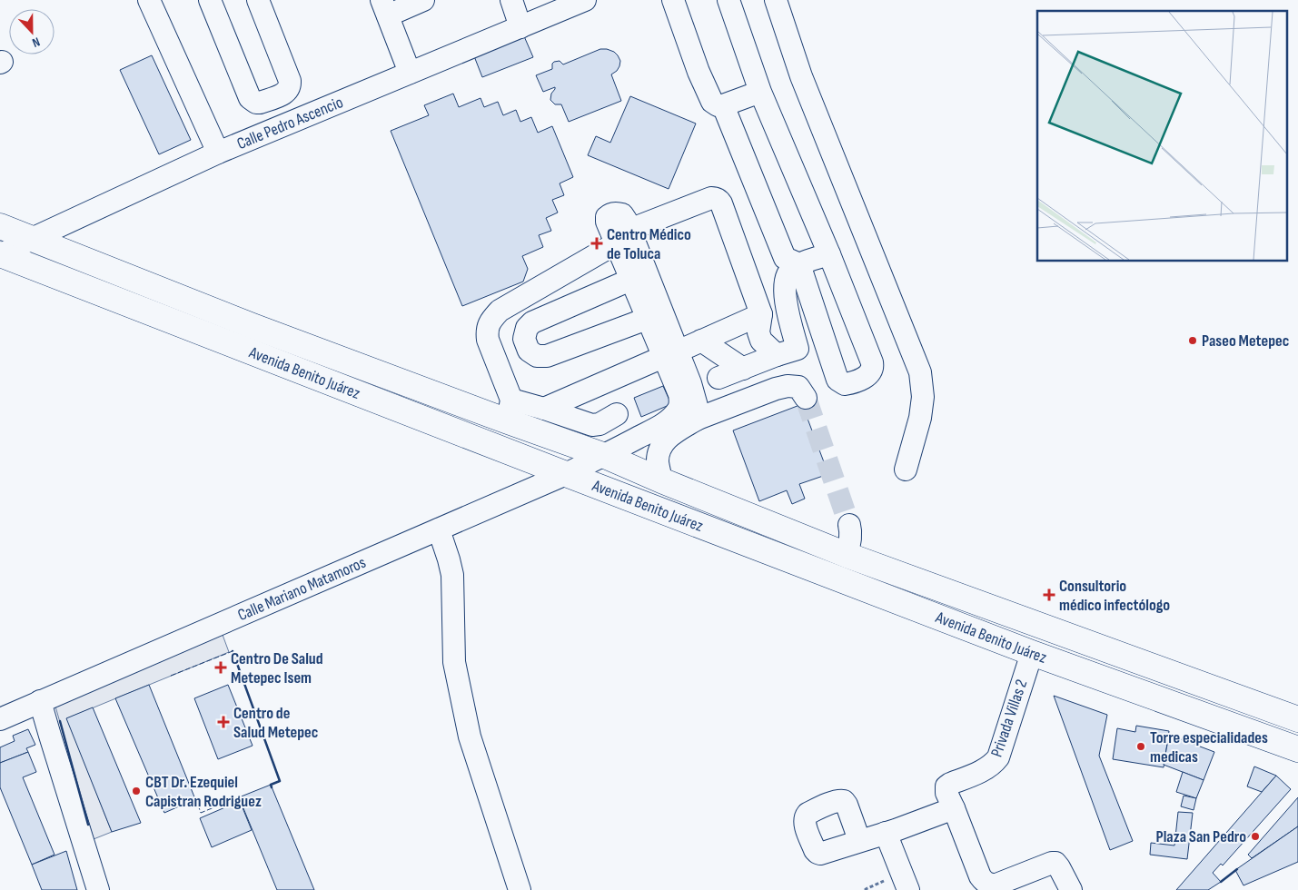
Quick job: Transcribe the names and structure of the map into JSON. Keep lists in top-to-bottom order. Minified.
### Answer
{"streets":{"main road":["Avenida Benito Juárez"],"street":["Calle Pedro Ascencio","Calle Mariano Matamoros","Privada Villas 2"]},"crossings":[["Calle Pedro Ascencio","Avenida Benito Juárez"],["Avenida Benito Juárez","Calle Mariano Matamoros"],["Avenida Benito Juárez","Privada Villas 2"]],"places":{"health":["Centro Médico de Toluca","Consultorio médico infectólogo","Centro De Salud Metepec Isem","Centro de Salud Metepec"],"other":["Paseo Metepec","Torre especialidades medicas","CBT Dr. Ezequiel Capistran Rodriguez","Plaza San Pedro"]},"north":"bottom"}
